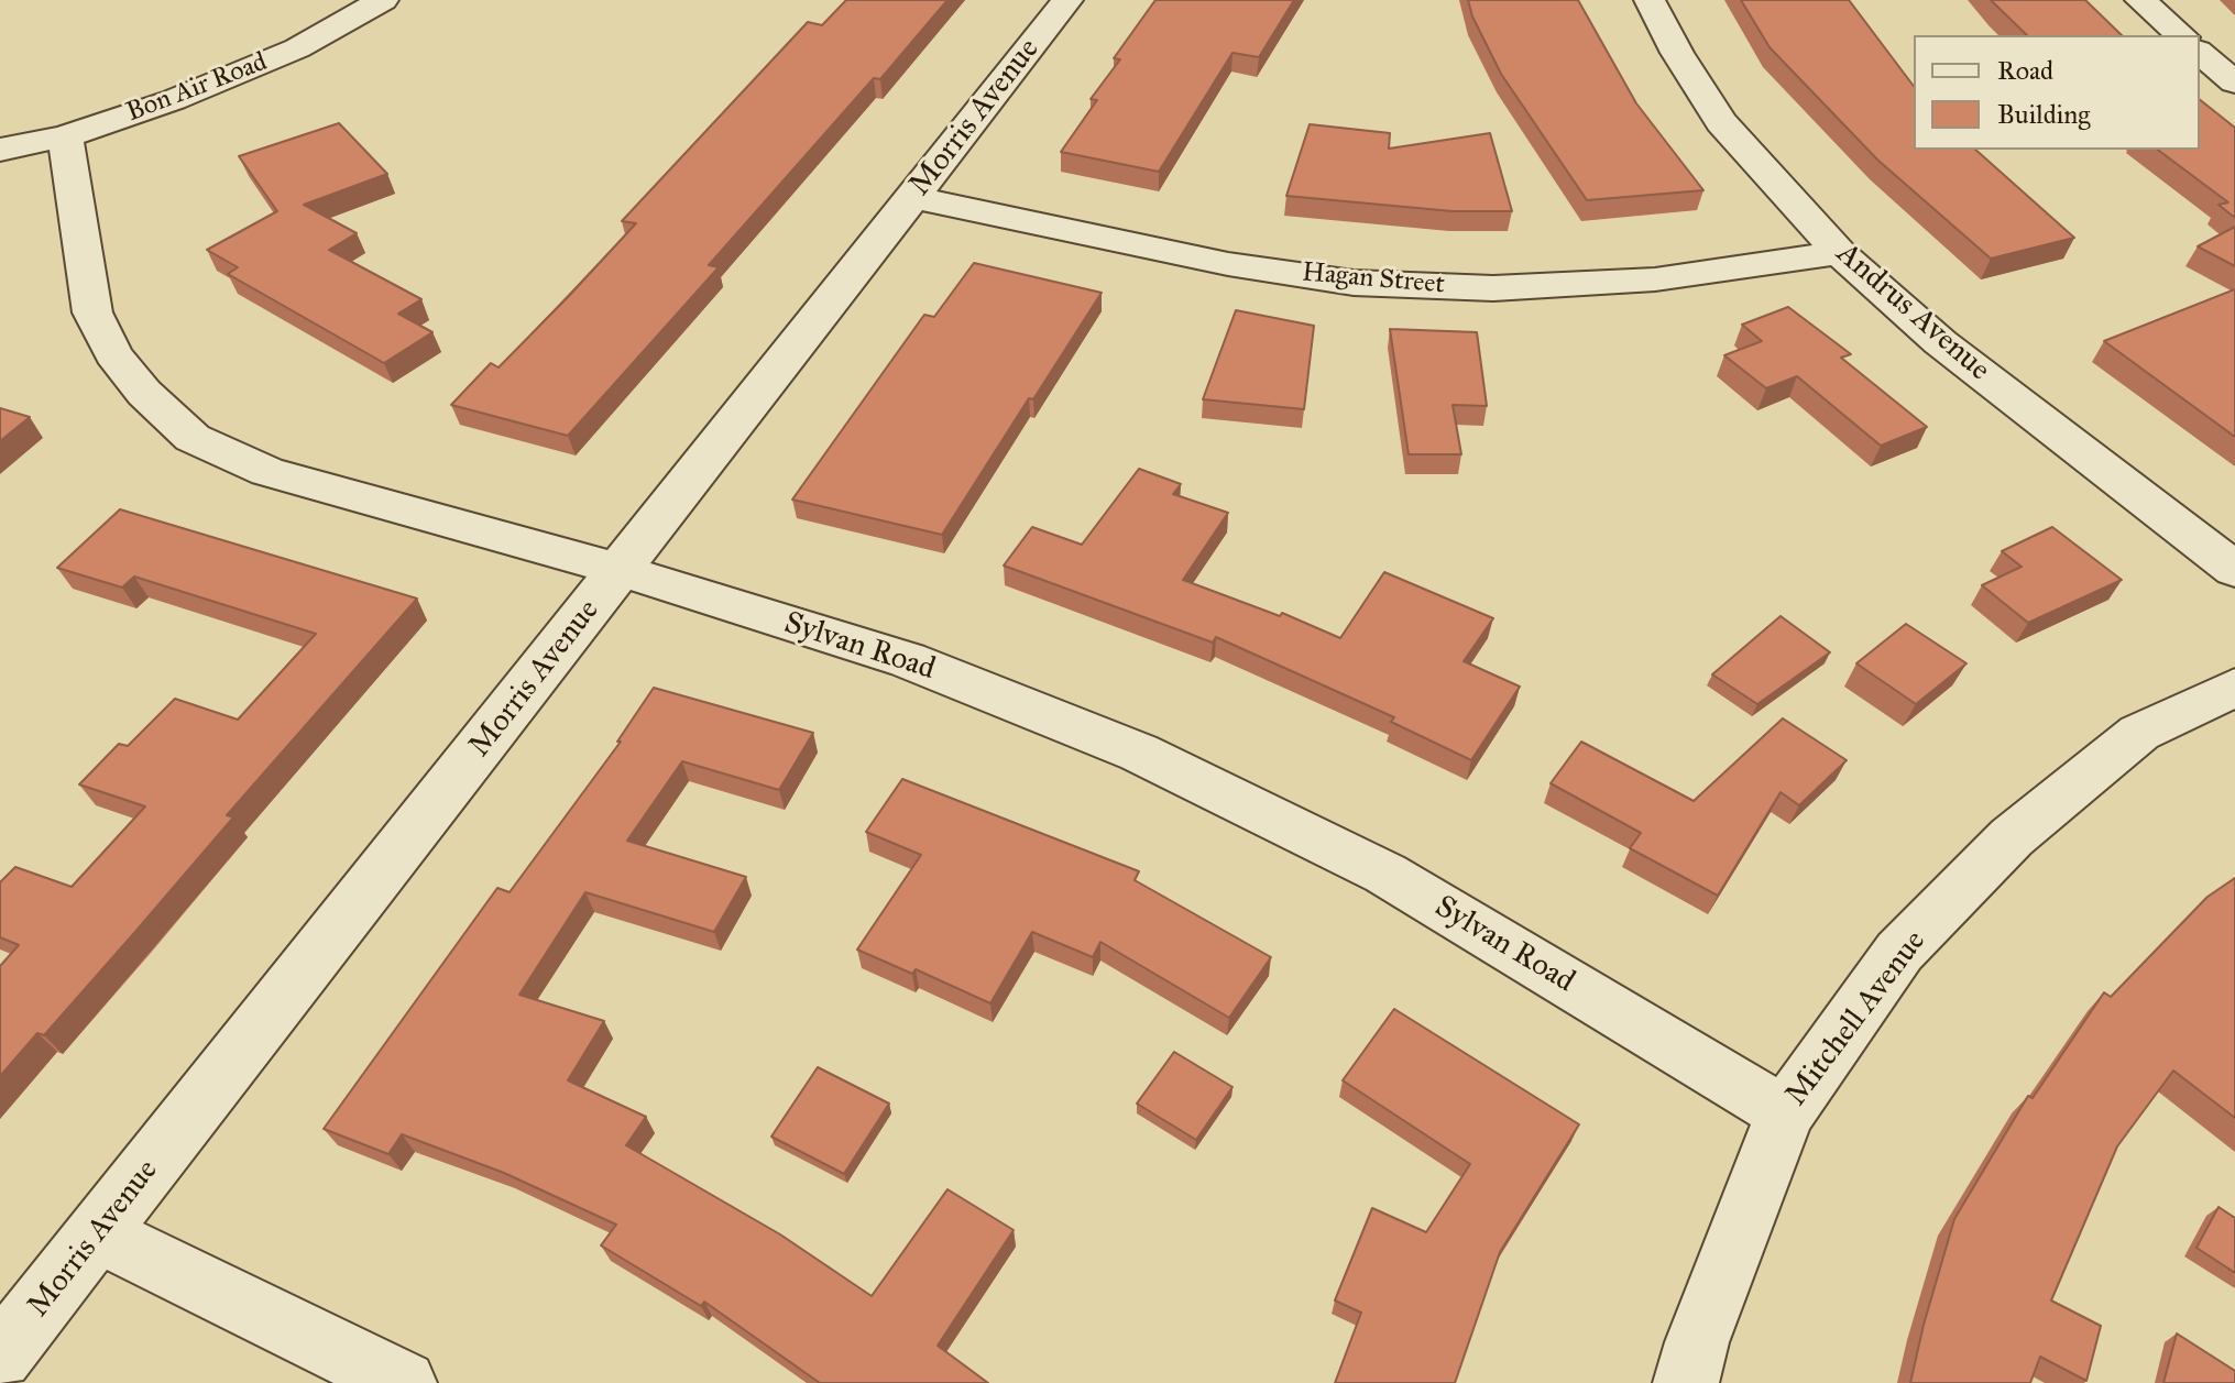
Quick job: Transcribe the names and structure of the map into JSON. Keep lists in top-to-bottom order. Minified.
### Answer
{"streets":{"street":["Bon Air Road","Morris Avenue","Hagan Street","Andrus Avenue","Sylvan Road","Mitchell Avenue"]},"crossings":[["Bon Air Road","Sylvan Road"],["Morris Avenue","Hagan Street"],["Morris Avenue","Sylvan Road"],["Hagan Street","Andrus Avenue"],["Sylvan Road","Mitchell Avenue"]],"legend":["Road","Building"]}
